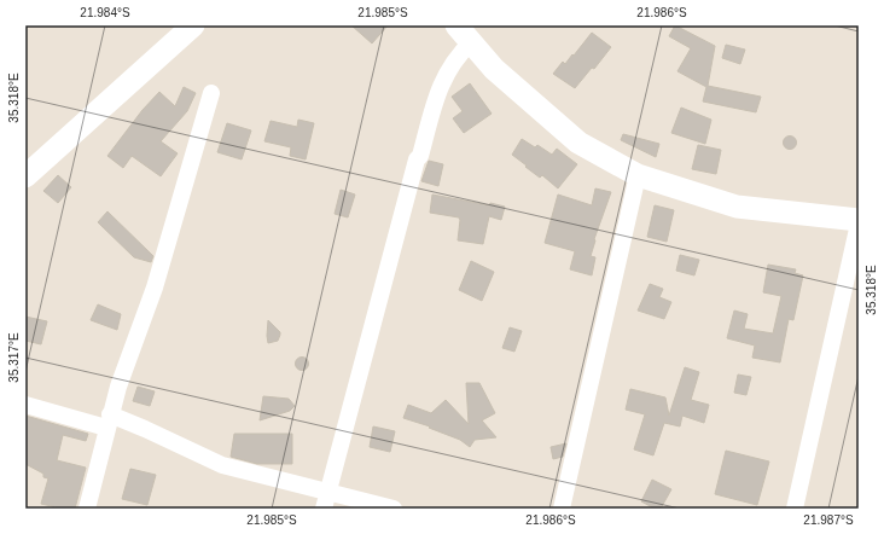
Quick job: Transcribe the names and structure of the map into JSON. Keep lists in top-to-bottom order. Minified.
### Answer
{"coordinates":["21.984°S","21.985°S","21.986°S","35.318°E","35.317°E","21.987°S"]}
